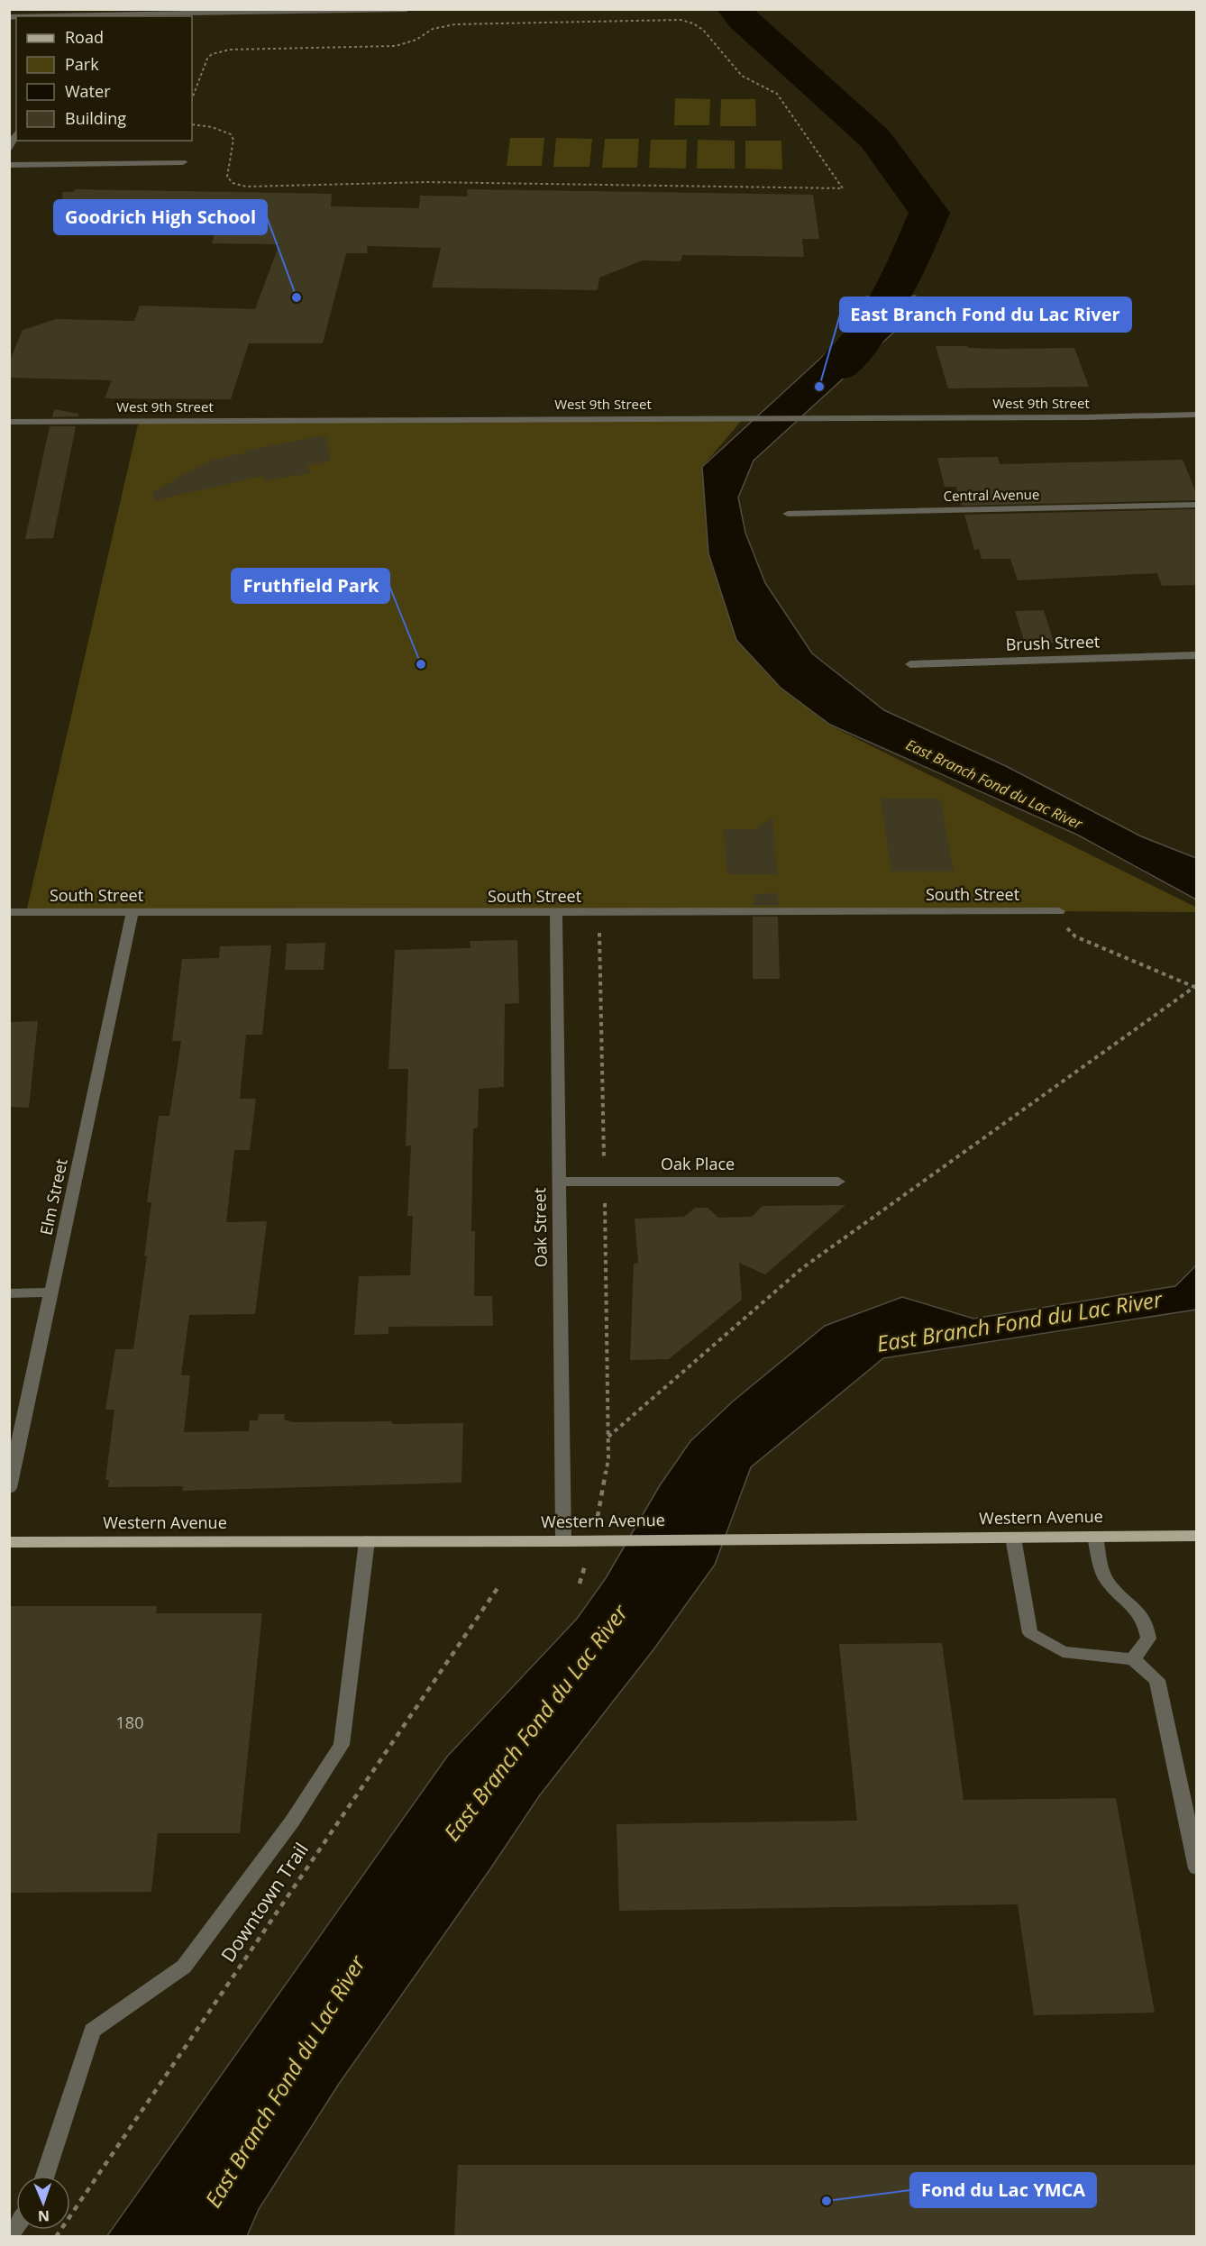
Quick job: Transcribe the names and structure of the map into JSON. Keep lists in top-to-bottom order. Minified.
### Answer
{"streets":{"main road":["Western Avenue"],"street":["West 9th Street","Central Avenue","Brush Street","South Street","Oak Place","Elm Street","Oak Street"],"path":["Downtown Trail"]},"crossings":[["South Street","Elm Street"],["South Street","Oak Street"],["Oak Place","Oak Street"],["Oak Street","Western Avenue"]],"water":["East Branch Fond du Lac River"],"places":["Goodrich High School","East Branch Fond du Lac River","Fruthfield Park","Fond du Lac YMCA"],"house_numbers":["180"],"legend":["Road","Park","Water","Building"],"north":"bottom"}
